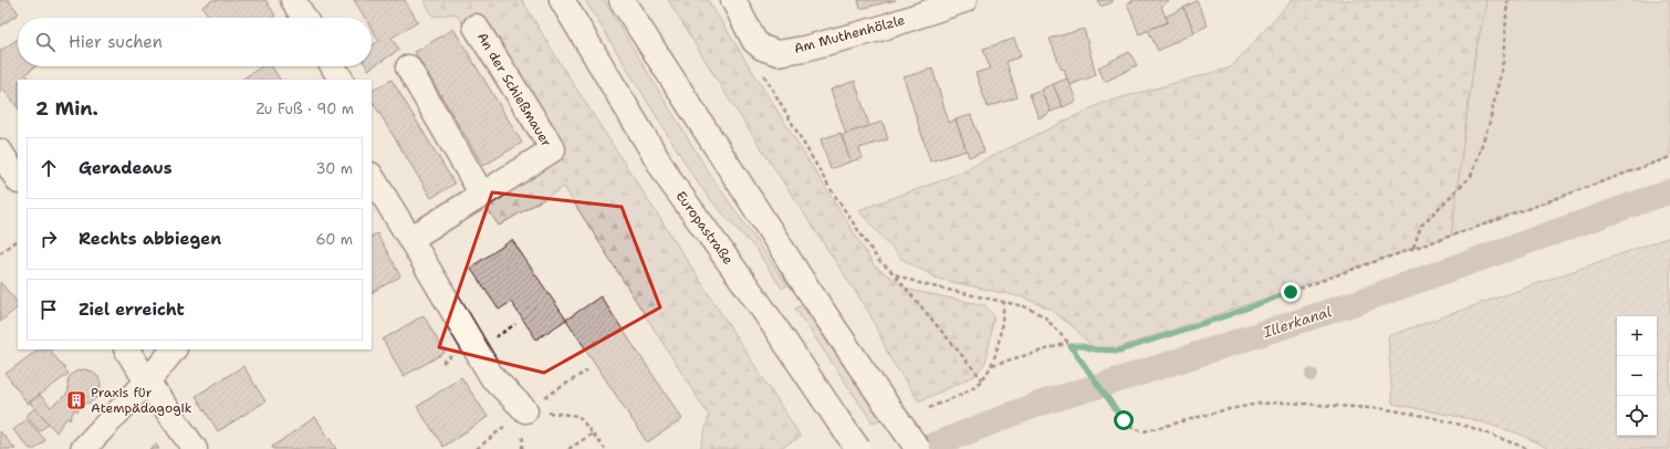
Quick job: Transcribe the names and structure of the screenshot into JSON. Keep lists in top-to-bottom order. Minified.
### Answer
{"streets":{"main road":["Am Muthenhölzle","An der Schießmauer","Europastraße"]},"water":["Illerkanal"],"places":{"building":["Praxis für Atempädagogik"]},"page":{"search":"Hier suchen","heading":["2 Min.","Zu Fuß · 90 m"],"list":[["Geradeaus","30 m"],["Rechts abbiegen","60 m"],"Ziel erreicht"],"map_buttons":["+","−"]}}
